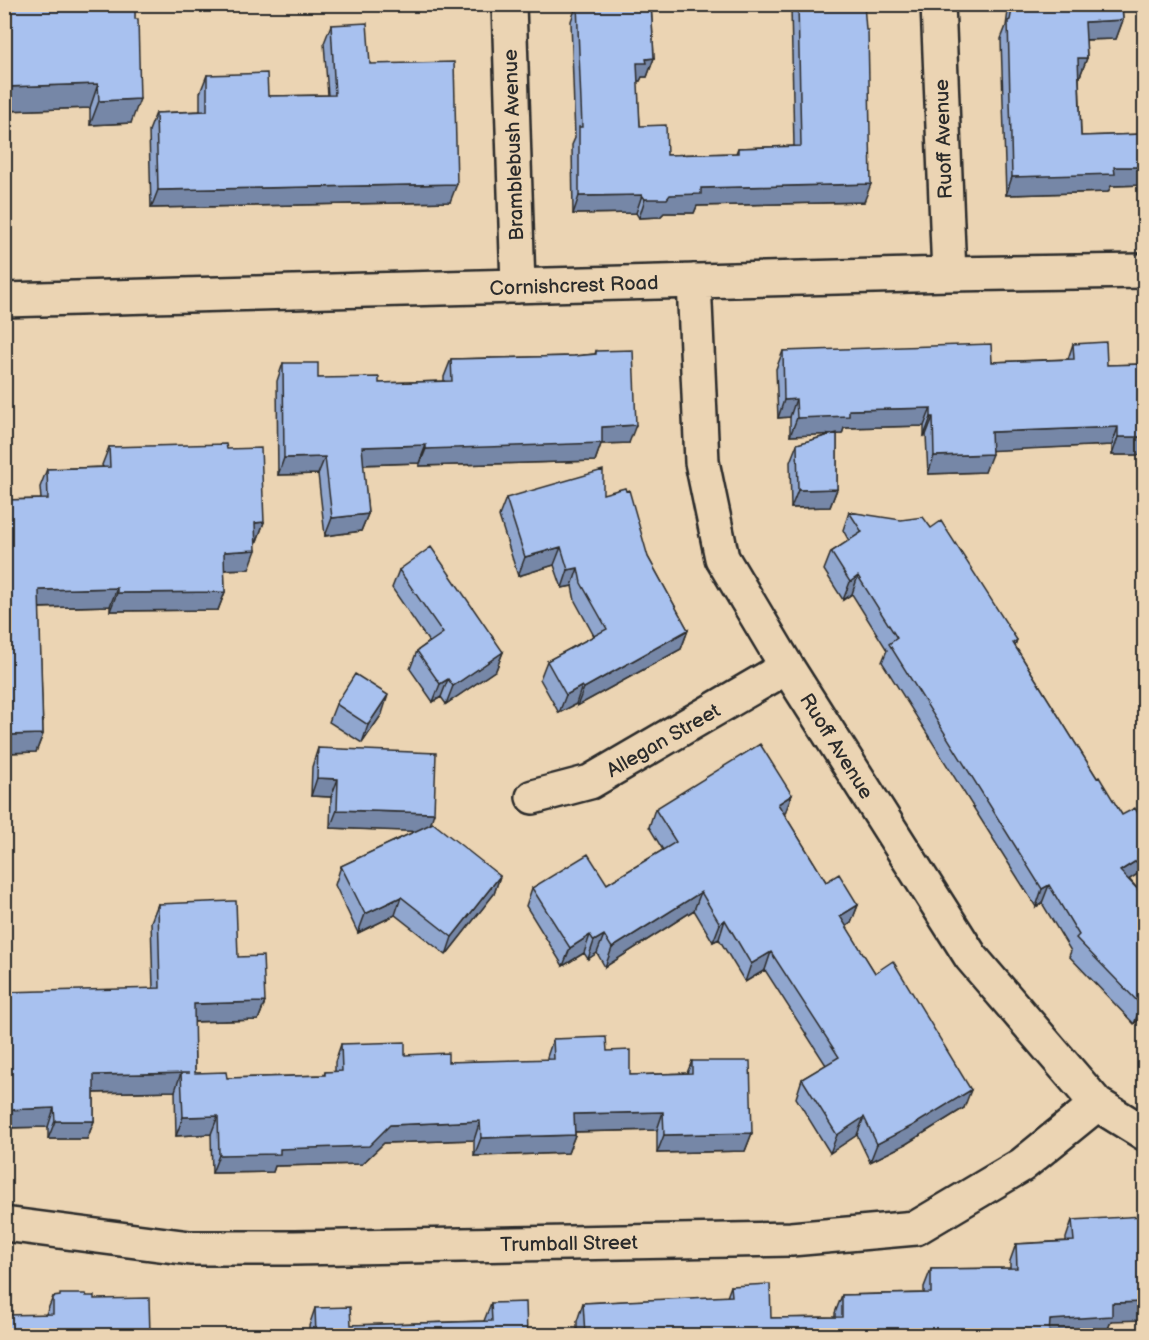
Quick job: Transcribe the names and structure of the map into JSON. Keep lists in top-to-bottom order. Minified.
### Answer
{"streets":{"street":["Ruoff Avenue","Bramblebush Avenue","Cornishcrest Road","Allegan Street","Trumball Street"]},"crossings":[["Ruoff Avenue","Cornishcrest Road"],["Ruoff Avenue","Allegan Street"],["Ruoff Avenue","Trumball Street"],["Bramblebush Avenue","Cornishcrest Road"]]}
